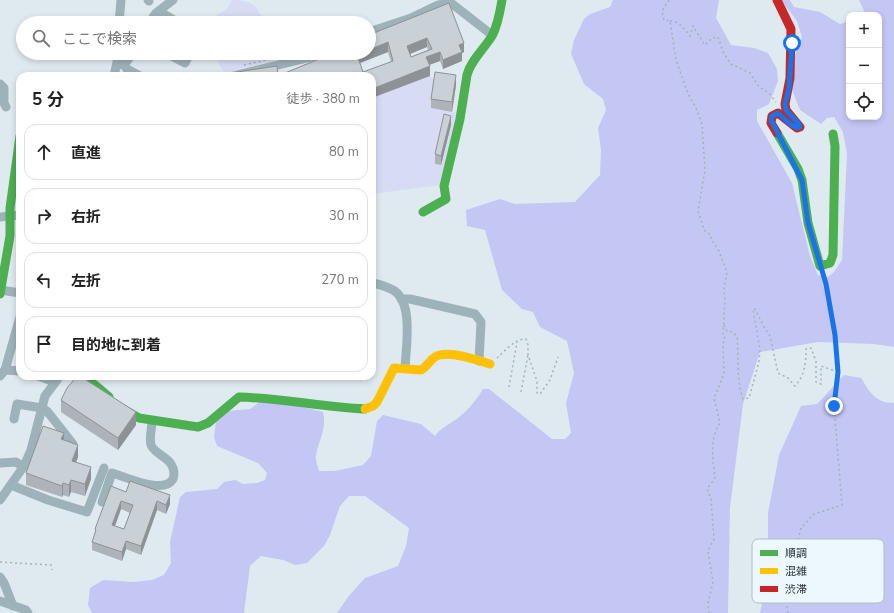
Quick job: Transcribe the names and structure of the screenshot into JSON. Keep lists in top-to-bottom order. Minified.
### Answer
{"legend":["順調","混雑","渋滞"],"page":{"map_buttons":["+","−"],"search":"ここで検索","heading":["5 分","徒歩 · 380 m"],"list":[["直進","80 m"],["右折","30 m"],["左折","270 m"],"目的地に到着"]}}
